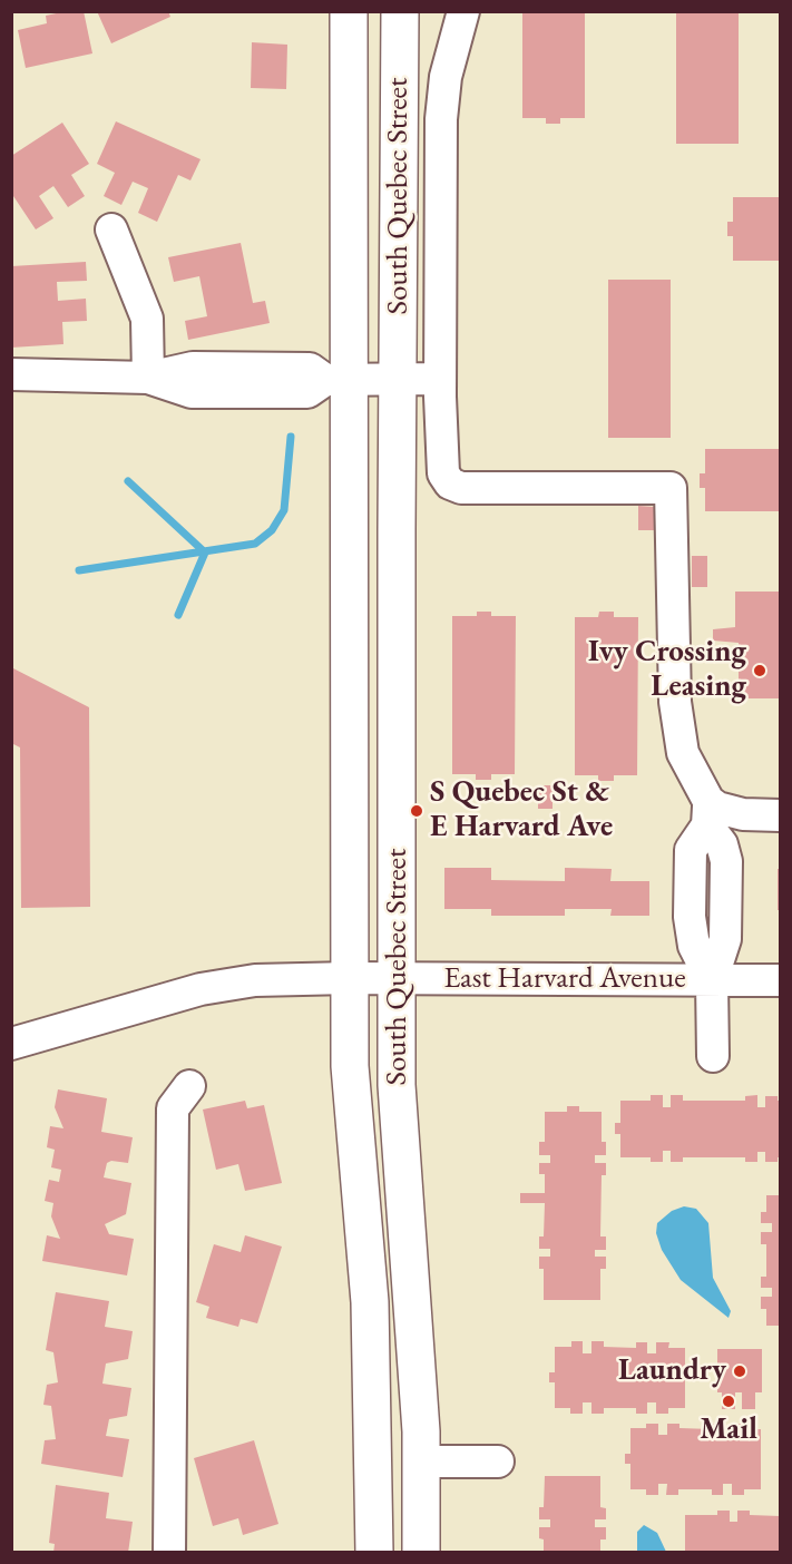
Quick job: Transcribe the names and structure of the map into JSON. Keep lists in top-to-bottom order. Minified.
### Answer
{"streets":{"main road":["South Quebec Street"],"street":["East Harvard Avenue"]},"crossings":[["South Quebec Street","East Harvard Avenue"]],"places":["Ivy Crossing Leasing","S Quebec St & E Harvard Ave","Laundry","Mail"]}
